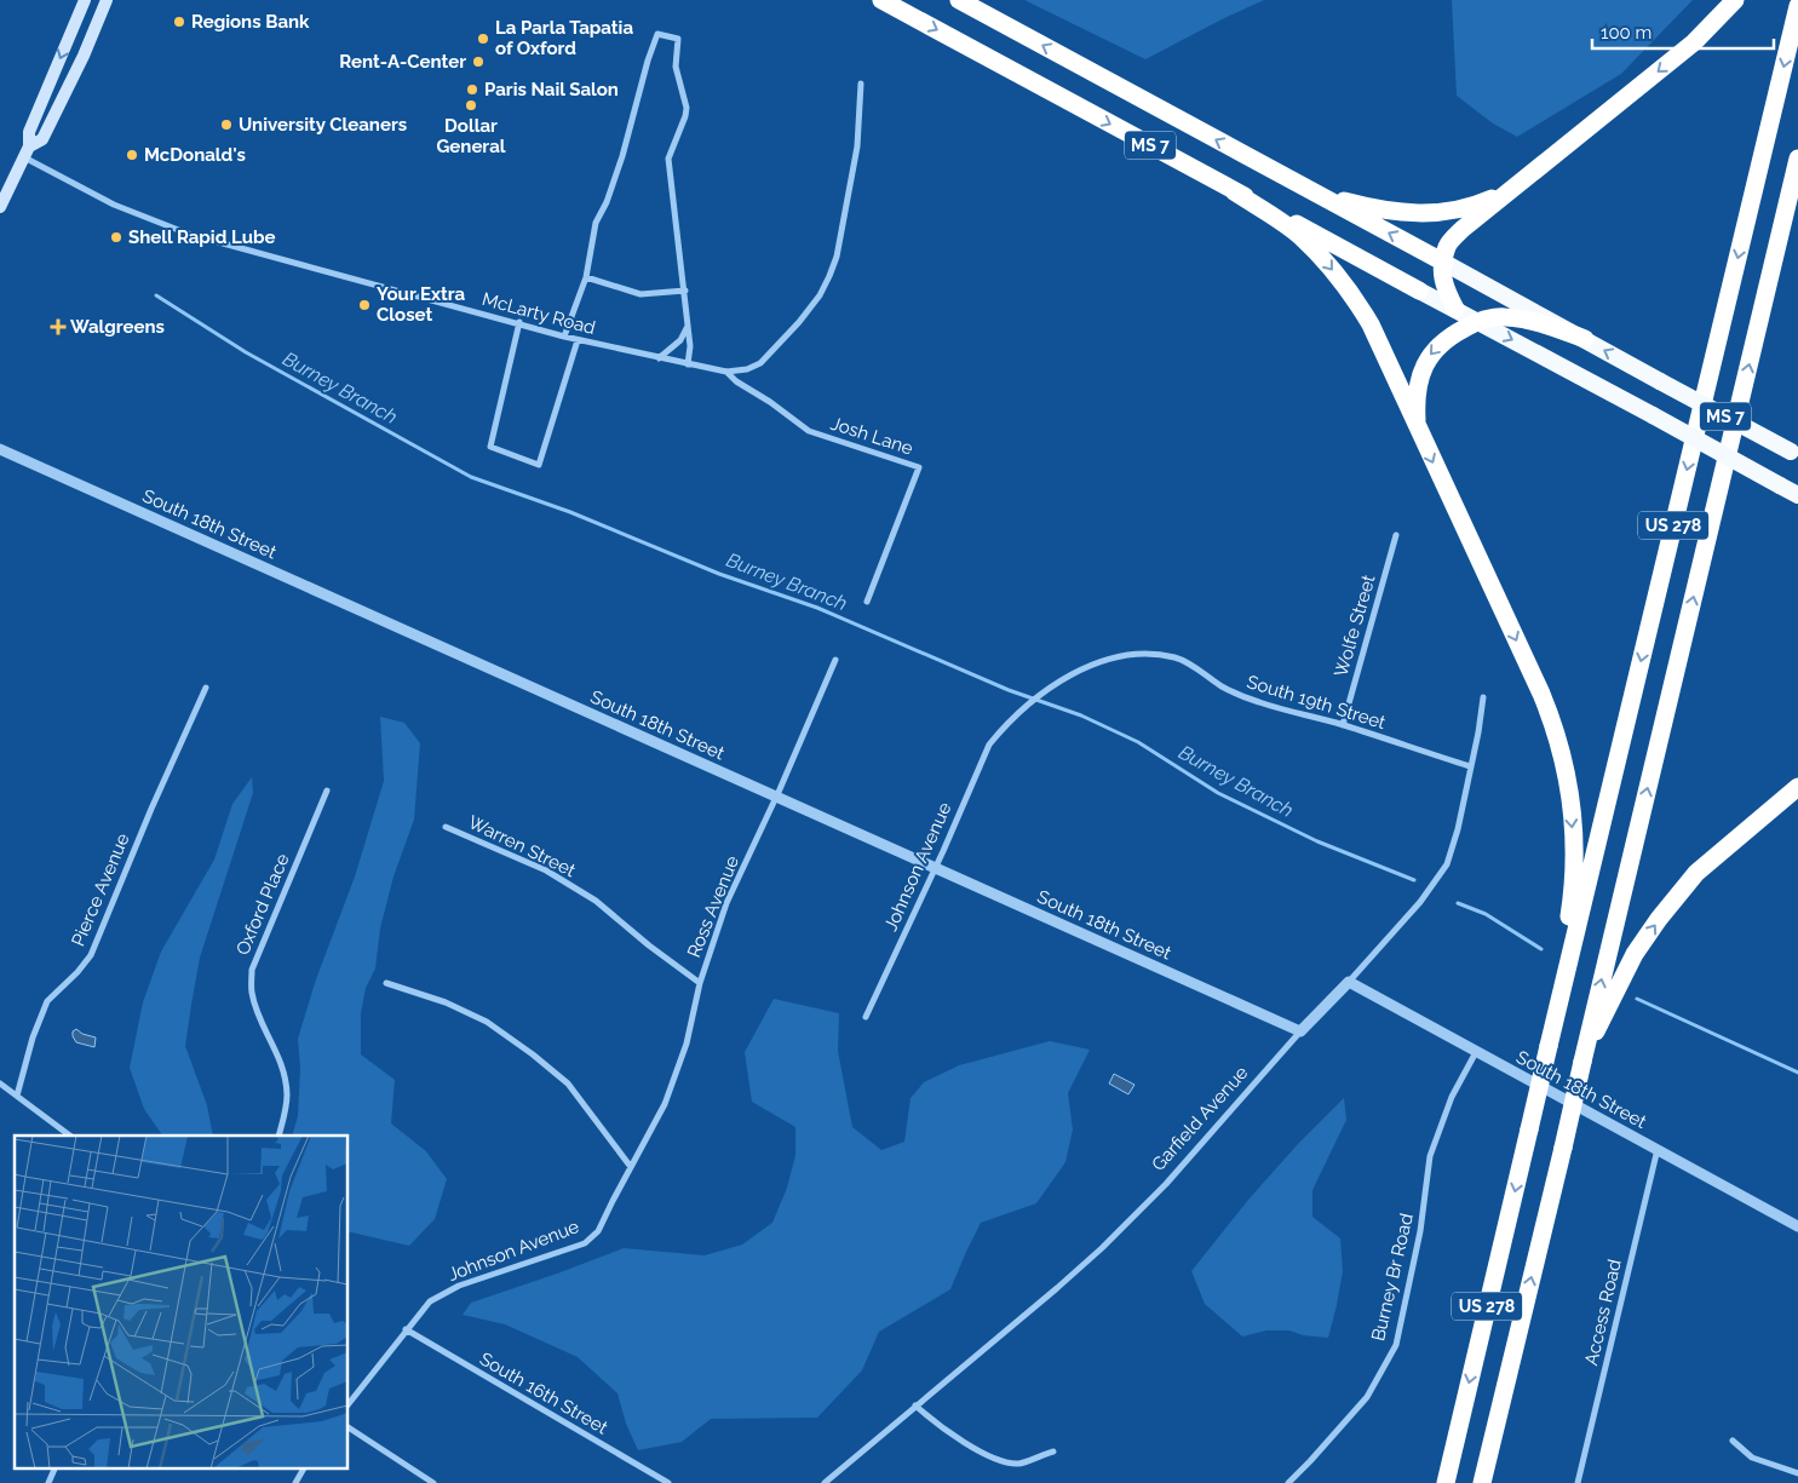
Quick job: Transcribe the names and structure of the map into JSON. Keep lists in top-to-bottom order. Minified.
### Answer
{"streets":{"highway":["MS 7","US 278"],"street":["McLarty Road","Josh Lane","South 18th Street","Wolfe Street","South 19th Street","Warren Street","Johnson Avenue","Pierce Avenue","Oxford Place","Ross Avenue","Garfield Avenue","Burney Br Road","Access Road","South 16th Street"]},"crossings":[["McLarty Road","Josh Lane"],["South 18th Street","Johnson Avenue"],["South 18th Street","Ross Avenue"],["South 18th Street","Garfield Avenue"],["South 18th Street","Burney Br Road"],["South 18th Street","Access Road"],["Wolfe Street","South 19th Street"],["South 19th Street","Johnson Avenue"],["South 19th Street","Garfield Avenue"],["Warren Street","Ross Avenue"],["Johnson Avenue","Ross Avenue"],["Johnson Avenue","South 16th Street"]],"water":["Burney Branch"],"places":{"other":["Regions Bank","La Parla Tapatia of Oxford","Rent-A-Center","Paris Nail Salon","Dollar General","University Cleaners","McDonald's","Shell Rapid Lube","Your Extra Closet"],"health":["Walgreens"]},"scale_bar":"100 m"}
